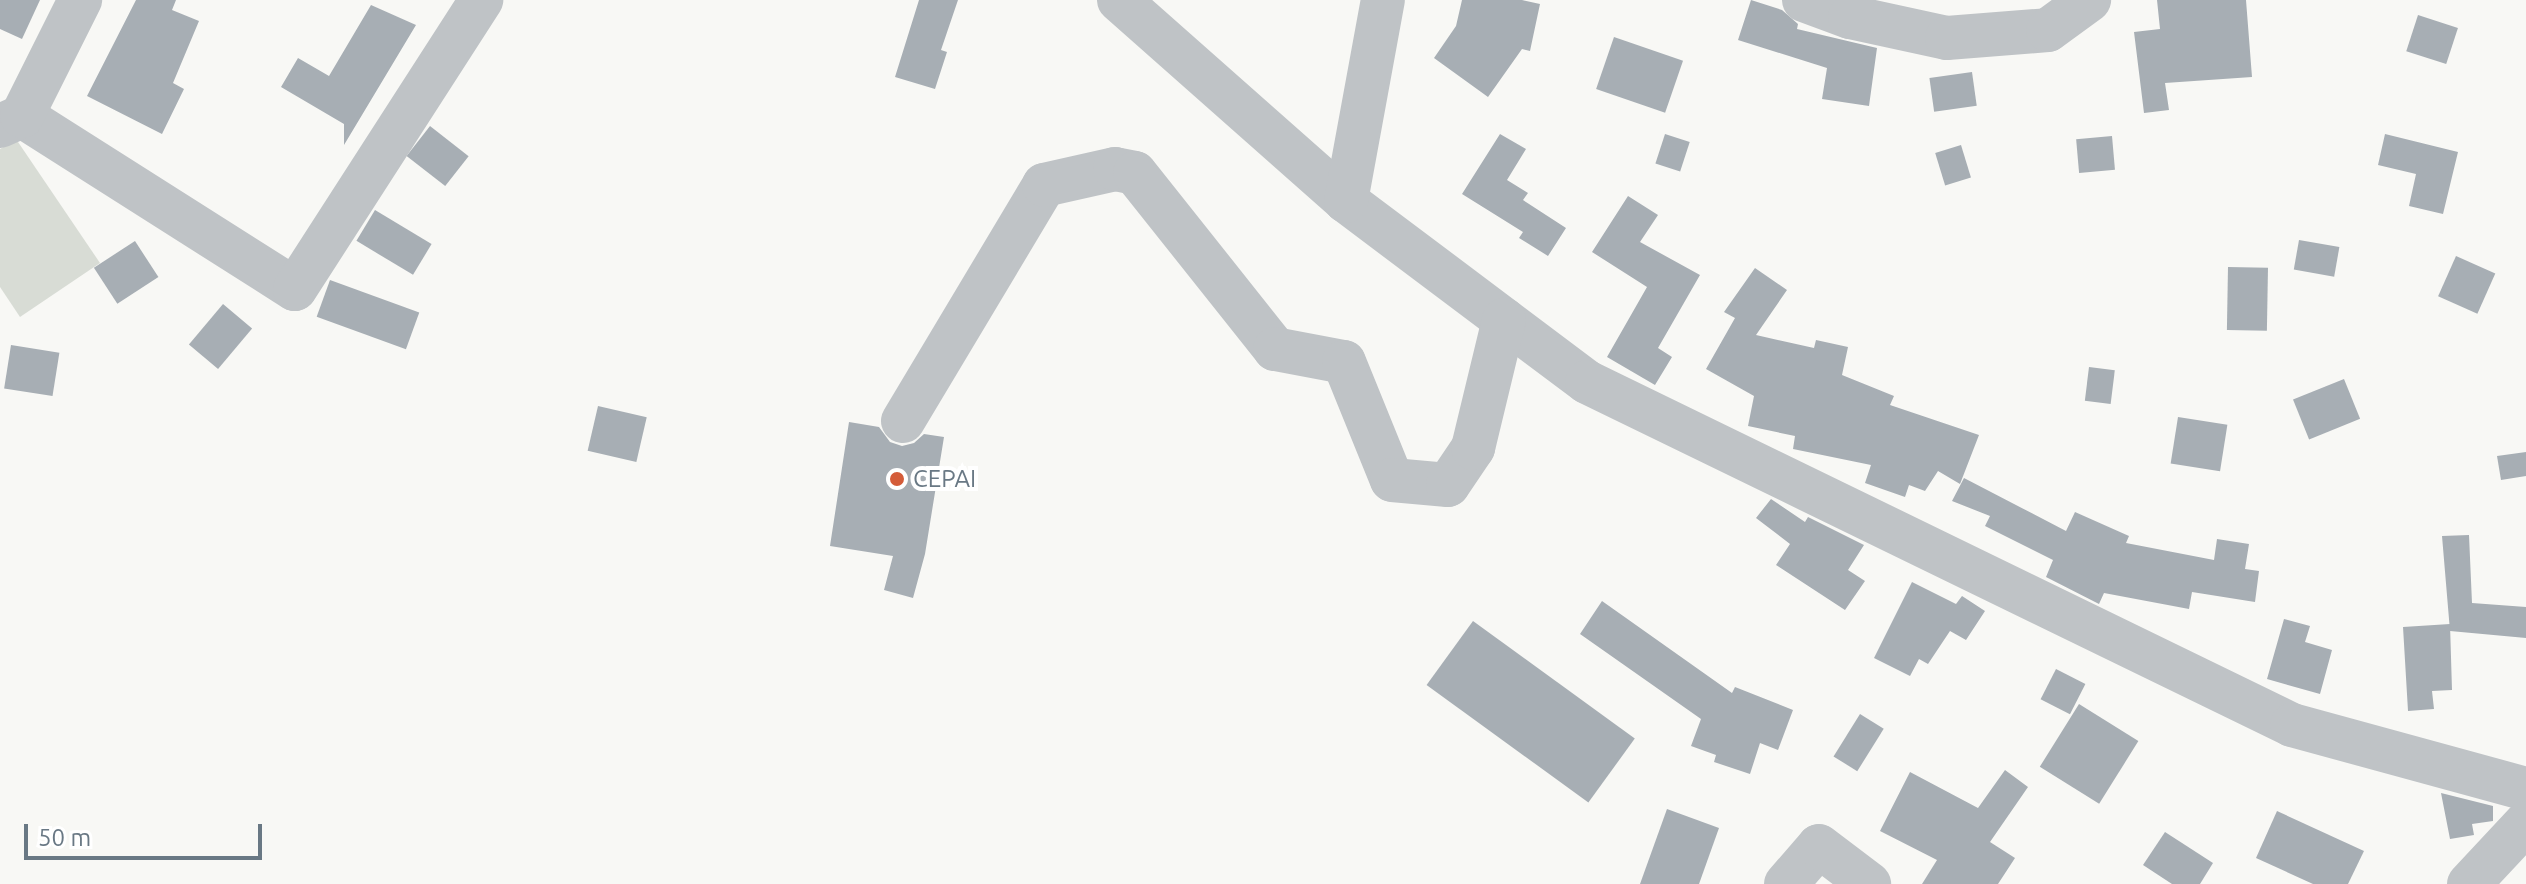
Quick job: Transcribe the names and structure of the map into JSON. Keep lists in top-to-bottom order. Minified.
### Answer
{"places":["CEPAI"],"scale_bar":"50 m"}
